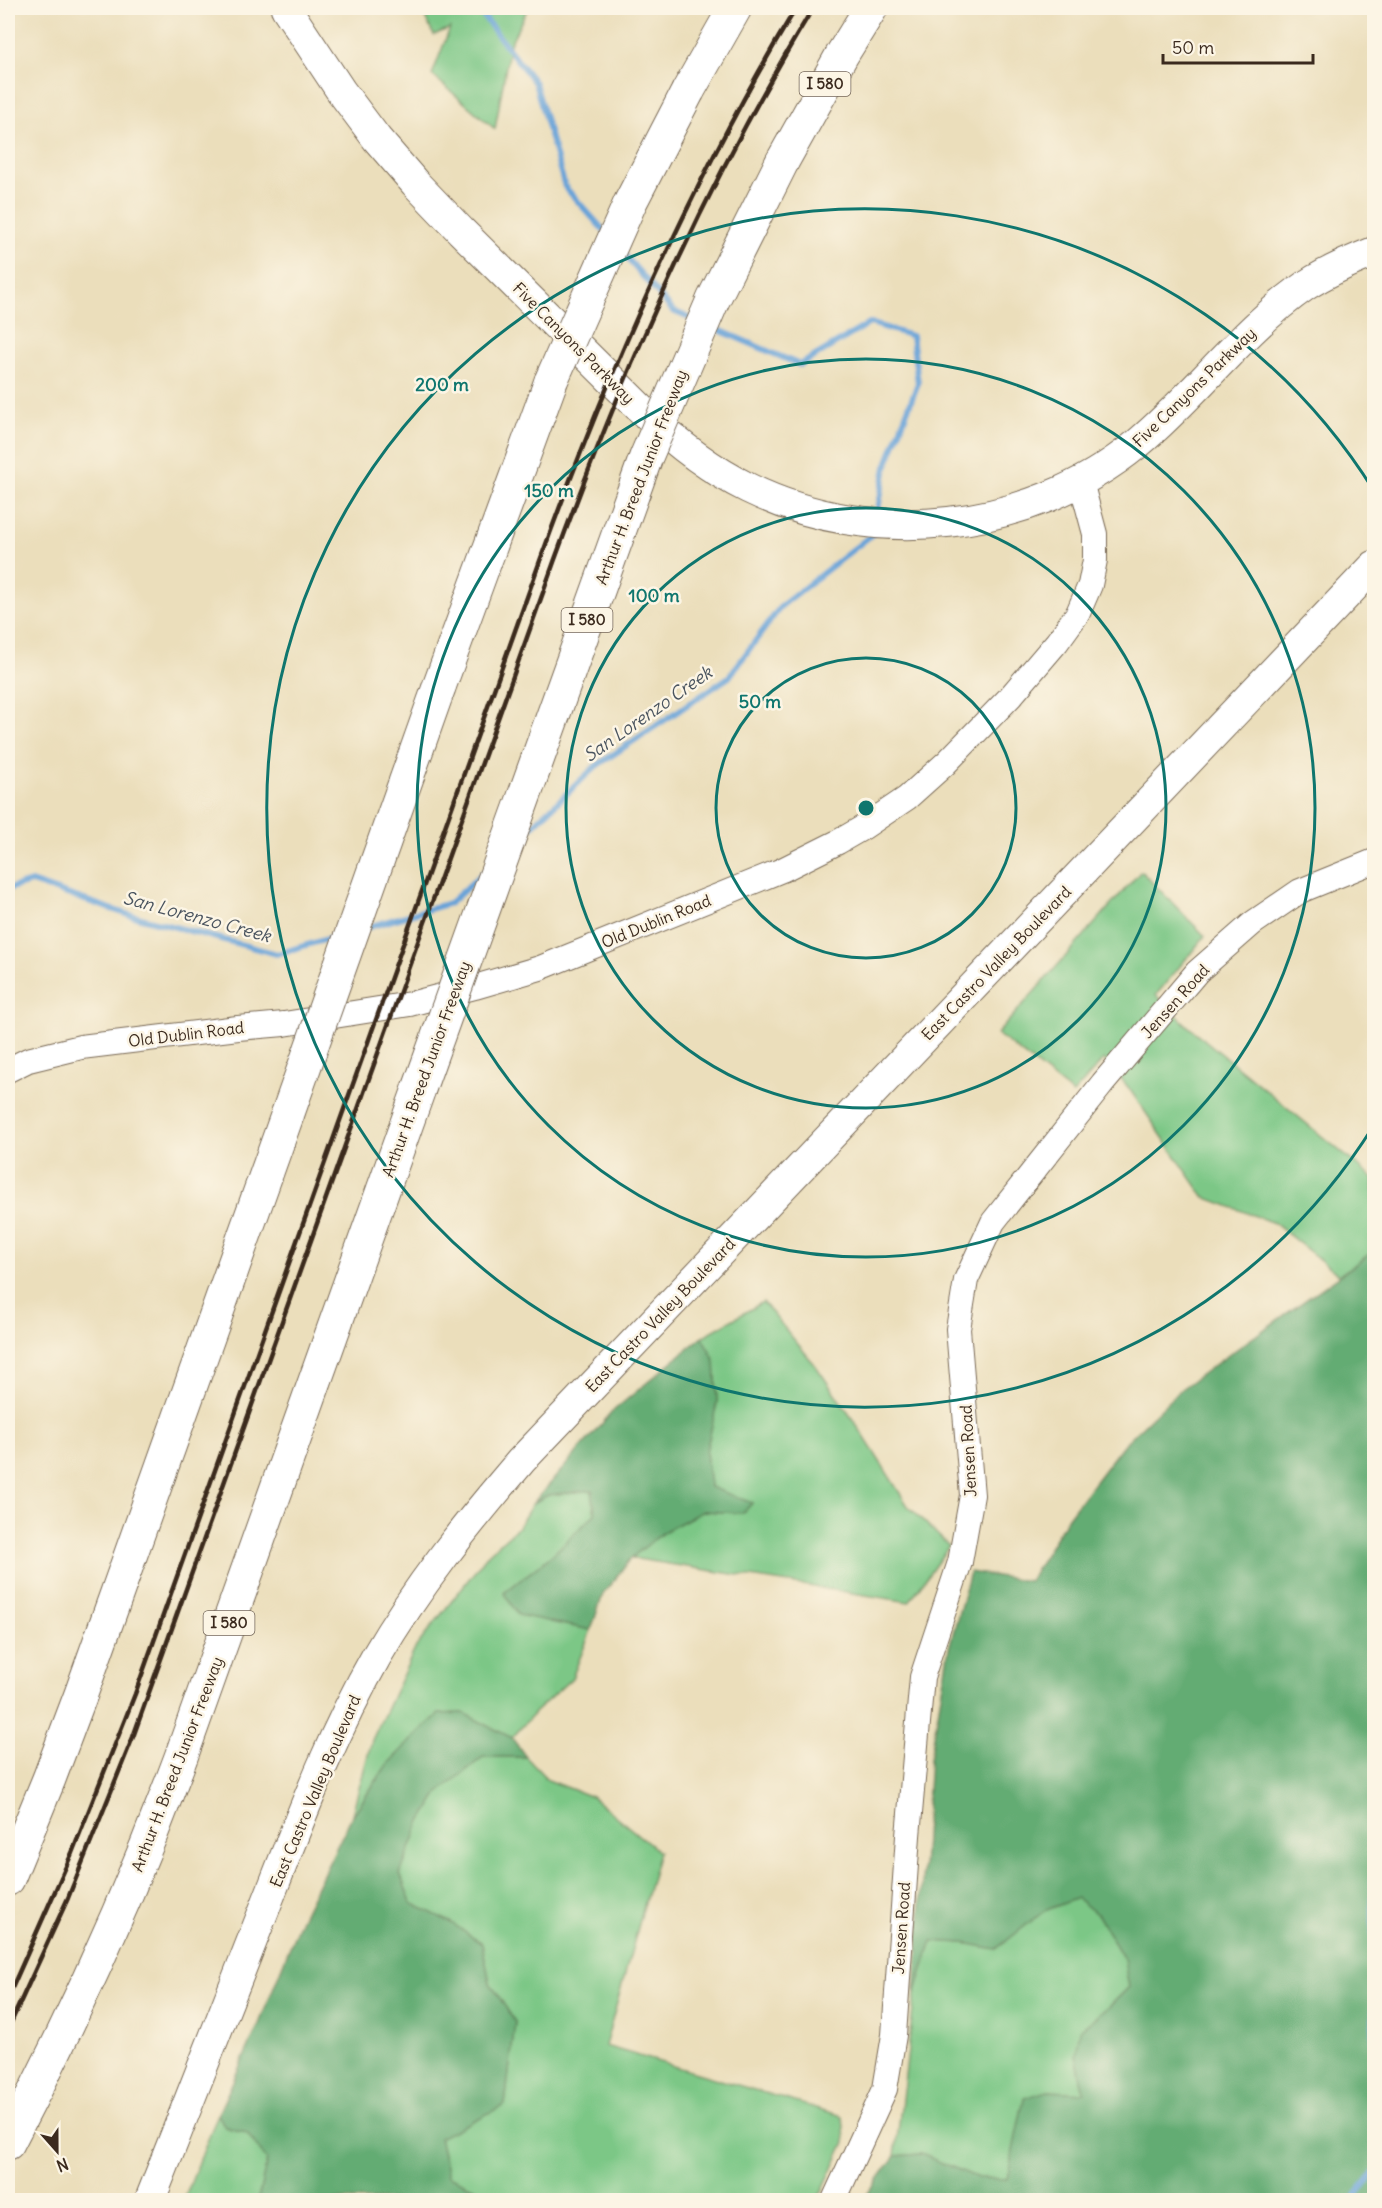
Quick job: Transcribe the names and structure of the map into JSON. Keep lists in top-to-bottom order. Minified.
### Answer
{"streets":{"highway":["I 580","Arthur H. Breed Junior Freeway"],"main road":["Five Canyons Parkway","East Castro Valley Boulevard"],"street":["Old Dublin Road","Jensen Road"]},"crossings":[["Five Canyons Parkway","Old Dublin Road"]],"water":["San Lorenzo Creek"],"scale_bar":"50 m","north":"bottom","rings":["200 m","150 m","100 m","50 m"]}
